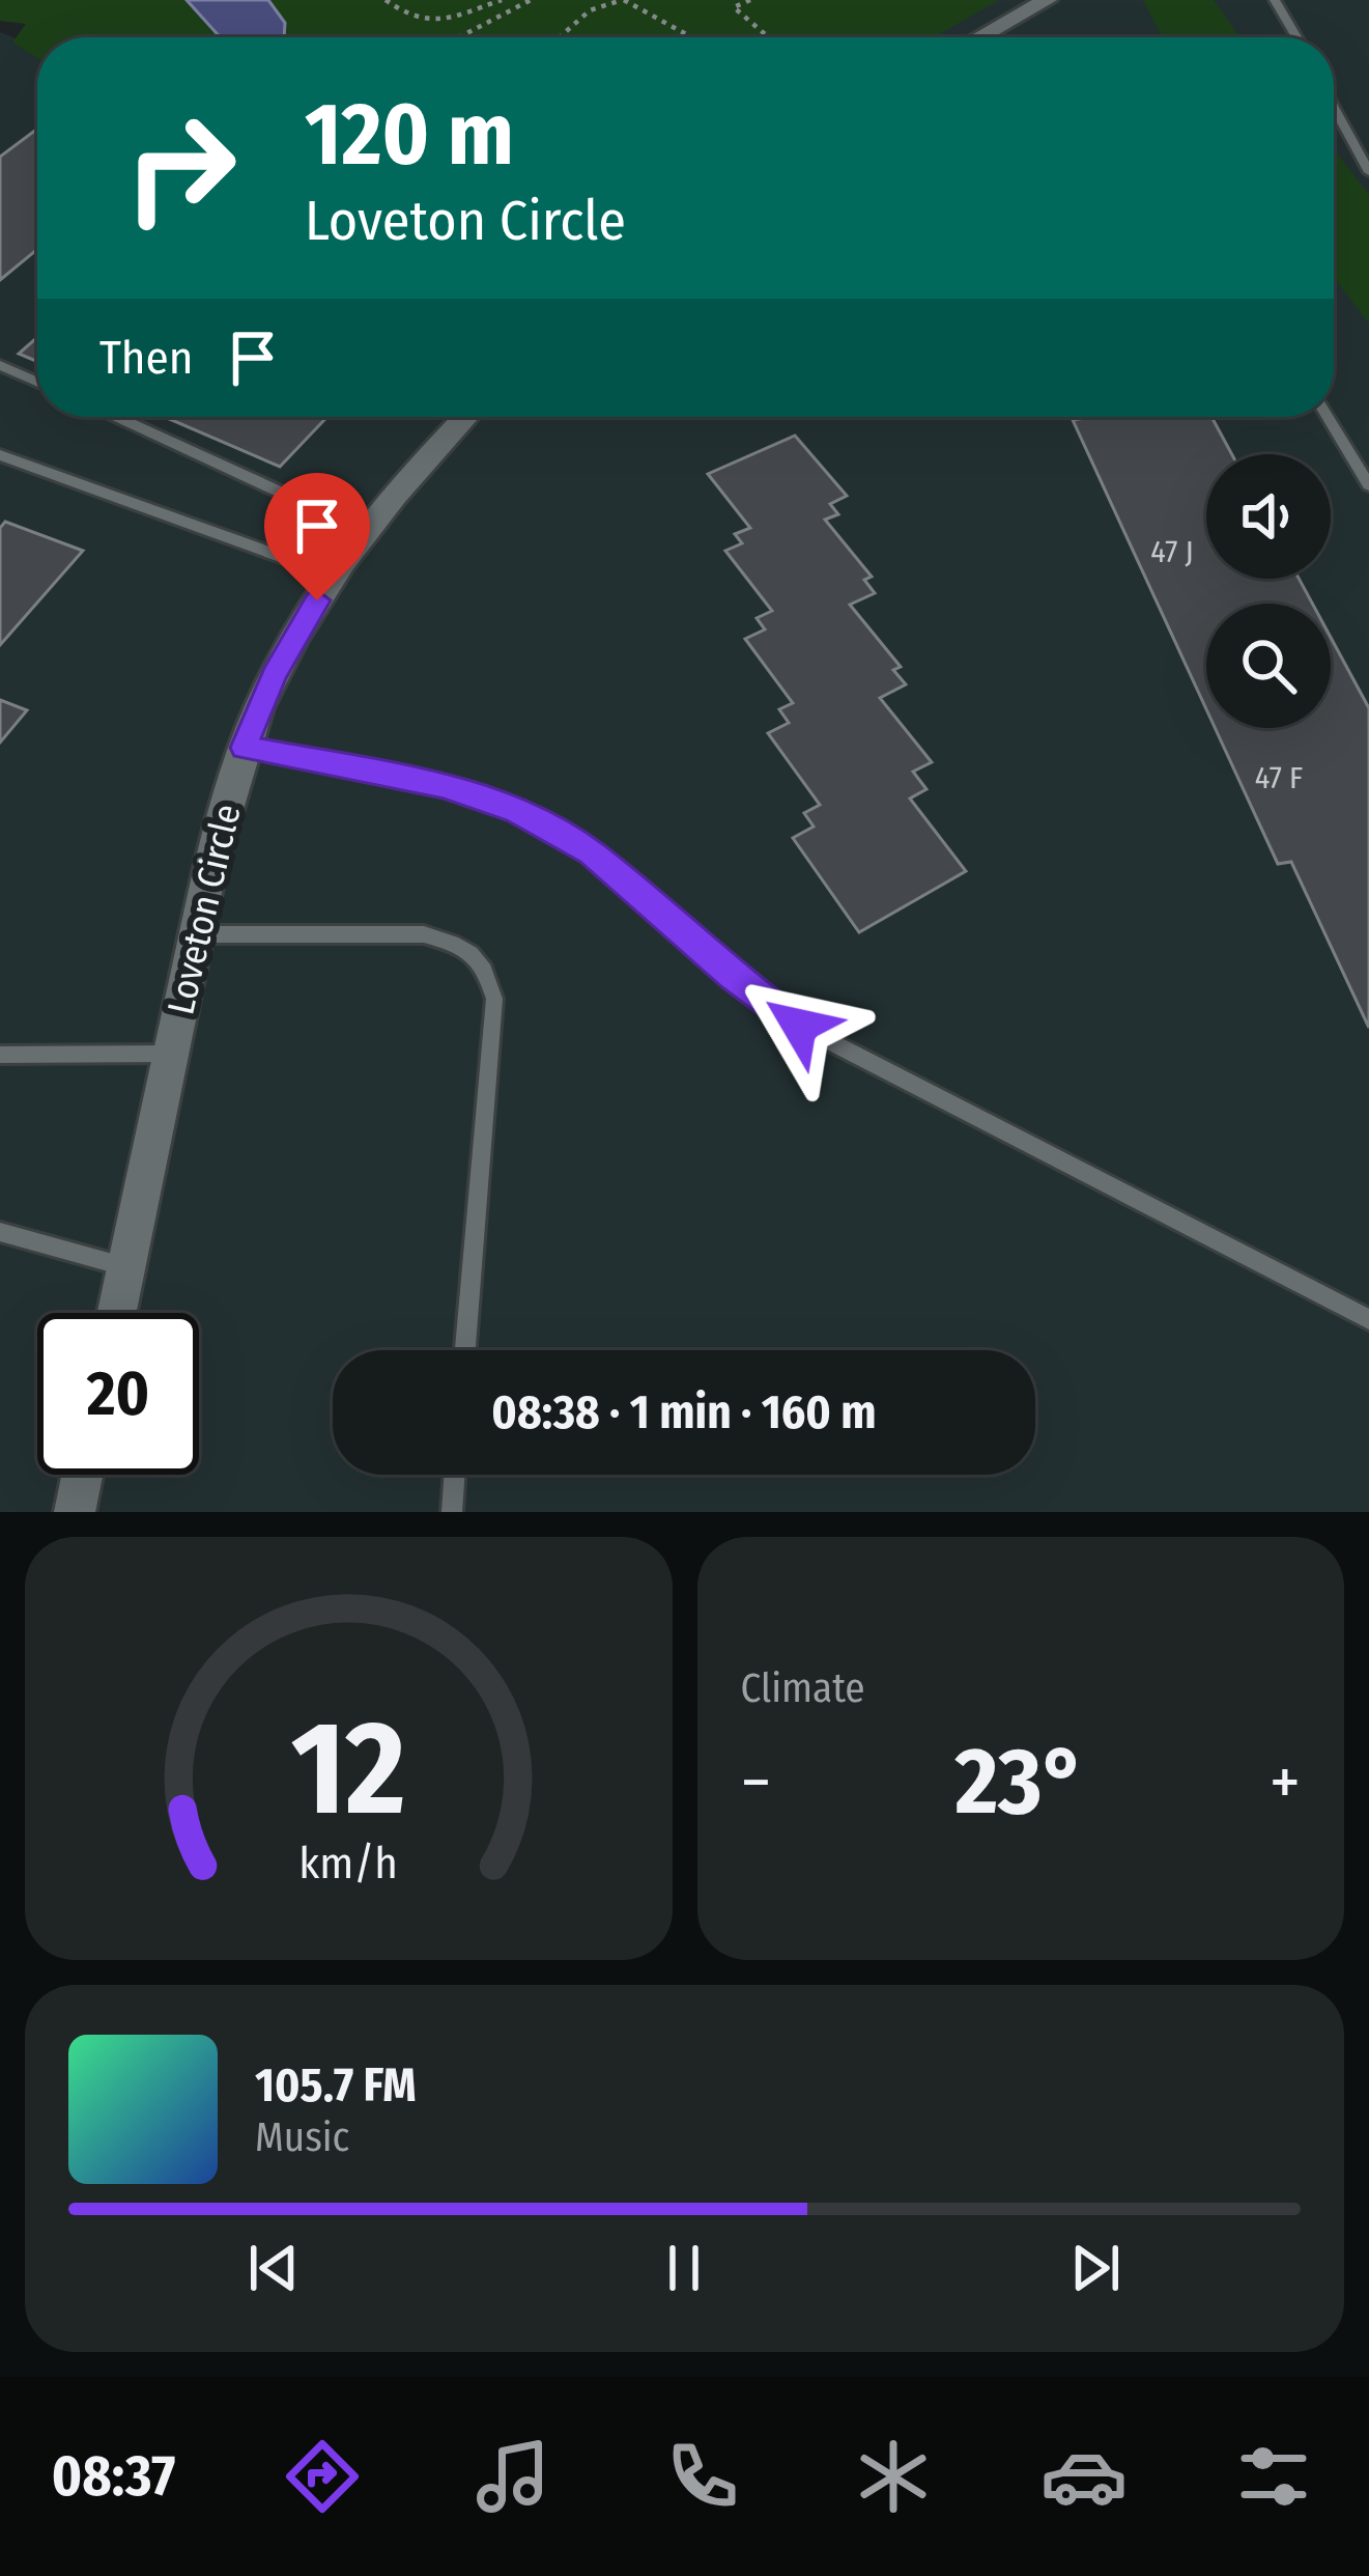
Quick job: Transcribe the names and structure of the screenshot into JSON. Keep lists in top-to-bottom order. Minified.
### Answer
{"streets":{"street":["Loveton Circle"]},"house_numbers":["47 J","47 F"],"page":{"turn":["120 m","Loveton Circle"],"then":"Then","limit":"20","trip":"08:38 · 1 min · 160 m","tile":"Climate","heat":["−","23°","+"],"song":["105.7 FM","Music"],"tabs":"08:37","gauge":["12","km/h"]}}
